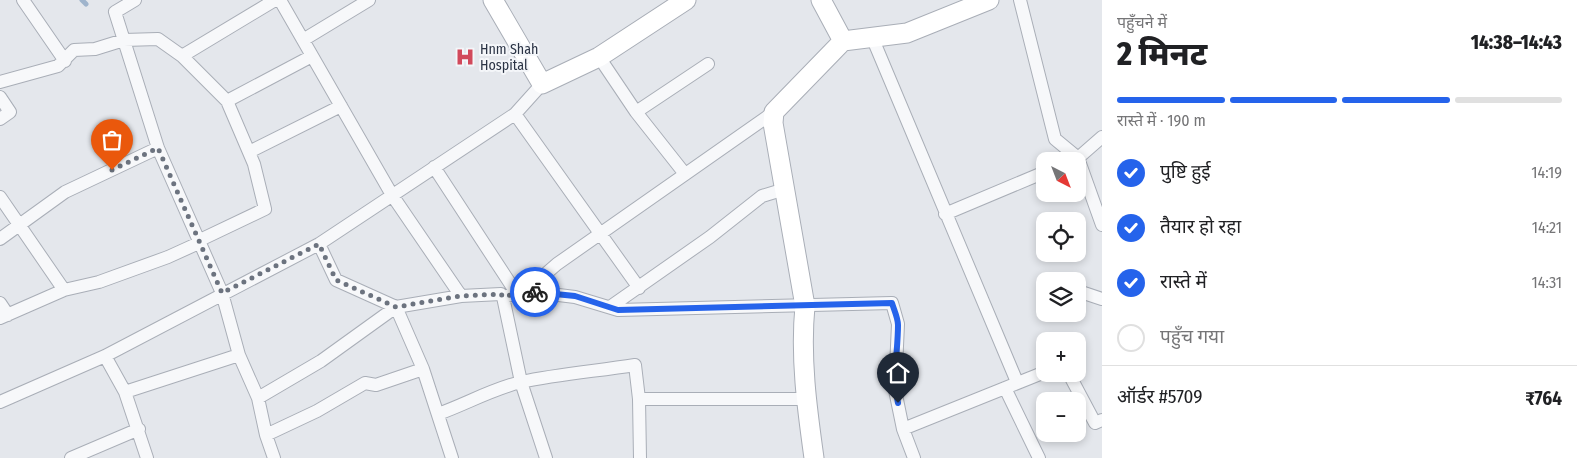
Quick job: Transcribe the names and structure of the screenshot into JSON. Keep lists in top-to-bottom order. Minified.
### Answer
{"places":{"hospital":["Hnm Shah Hospital"]},"north":"bottom right","page":{"heading":["2 मिनट","पहुँचने में","14:38–14:43"],"panel":["ऑर्डर #5709","₹764"],"bar":"रास्ते में · 190 m","list":[["पुष्टि हुई","14:19"],["तैयार हो रहा","14:21"],["रास्ते में","14:31"],"पहुँच गया"],"map_buttons":["+","−"]}}
